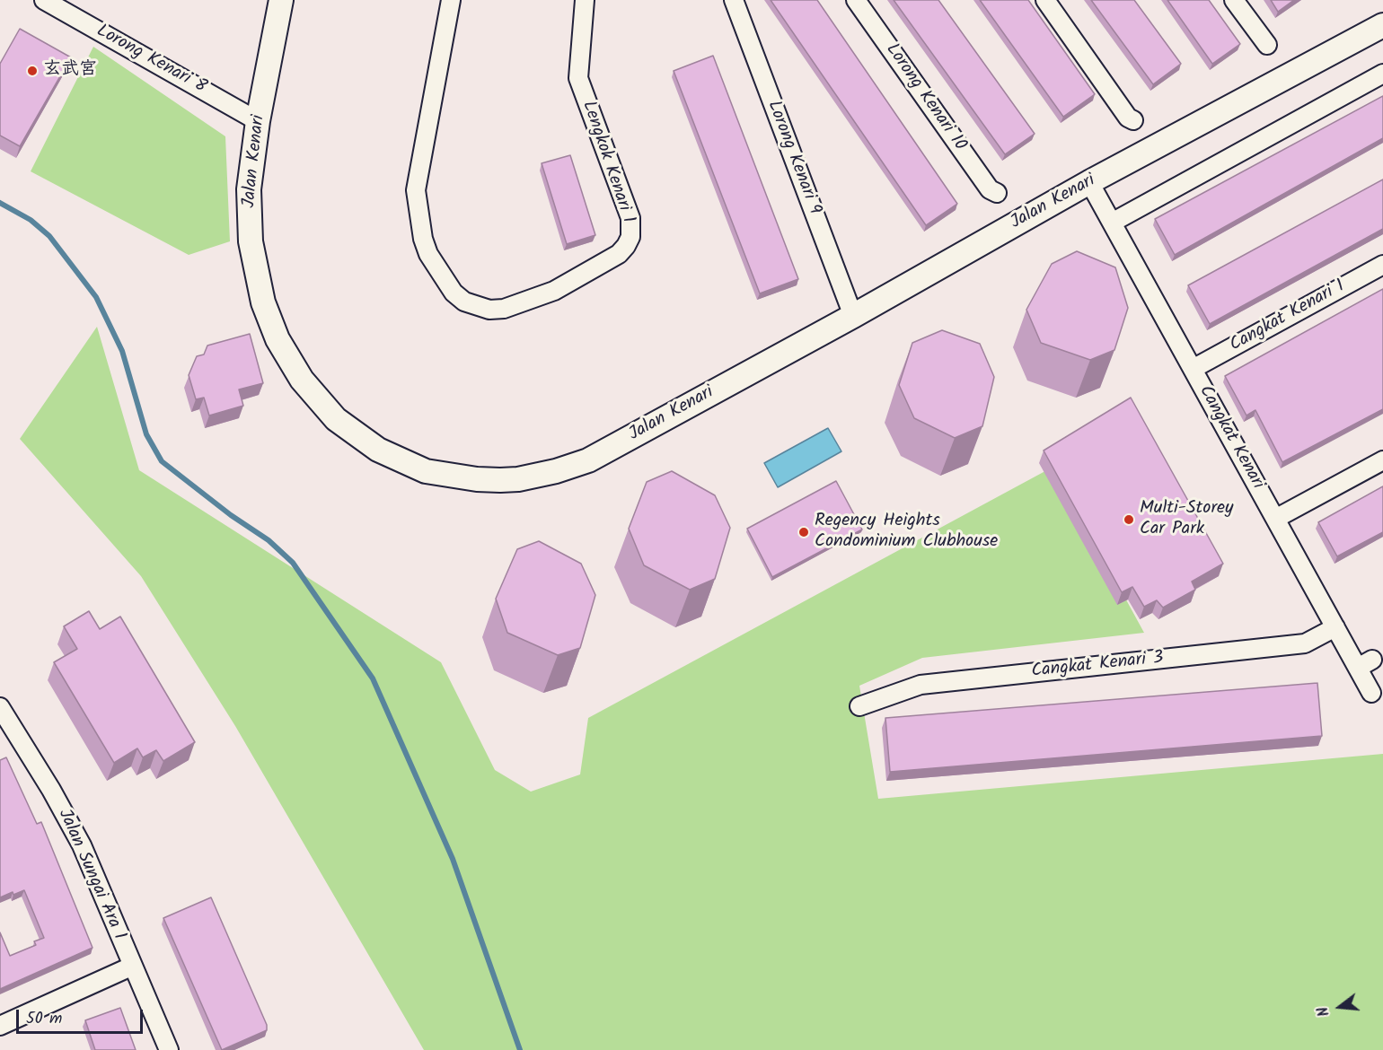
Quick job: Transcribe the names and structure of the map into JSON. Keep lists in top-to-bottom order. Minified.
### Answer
{"streets":{"street":["Lorong Kenari 8","Lorong Kenari 10","Lorong Kenari 9","Jalan Kenari","Lengkok Kenari 1","Cangkat Kenari 1","Cangkat Kenari","Cangkat Kenari 3","Jalan Sungai Ara 1"]},"crossings":[["Lorong Kenari 8","Jalan Kenari"],["Lorong Kenari 9","Jalan Kenari"],["Jalan Kenari","Cangkat Kenari"],["Cangkat Kenari 1","Cangkat Kenari"],["Cangkat Kenari","Cangkat Kenari 3"]],"places":["玄武宫","Multi-Storey Car Park","Regency Heights Condominium Clubhouse"],"scale_bar":"50 m","north":"left"}
